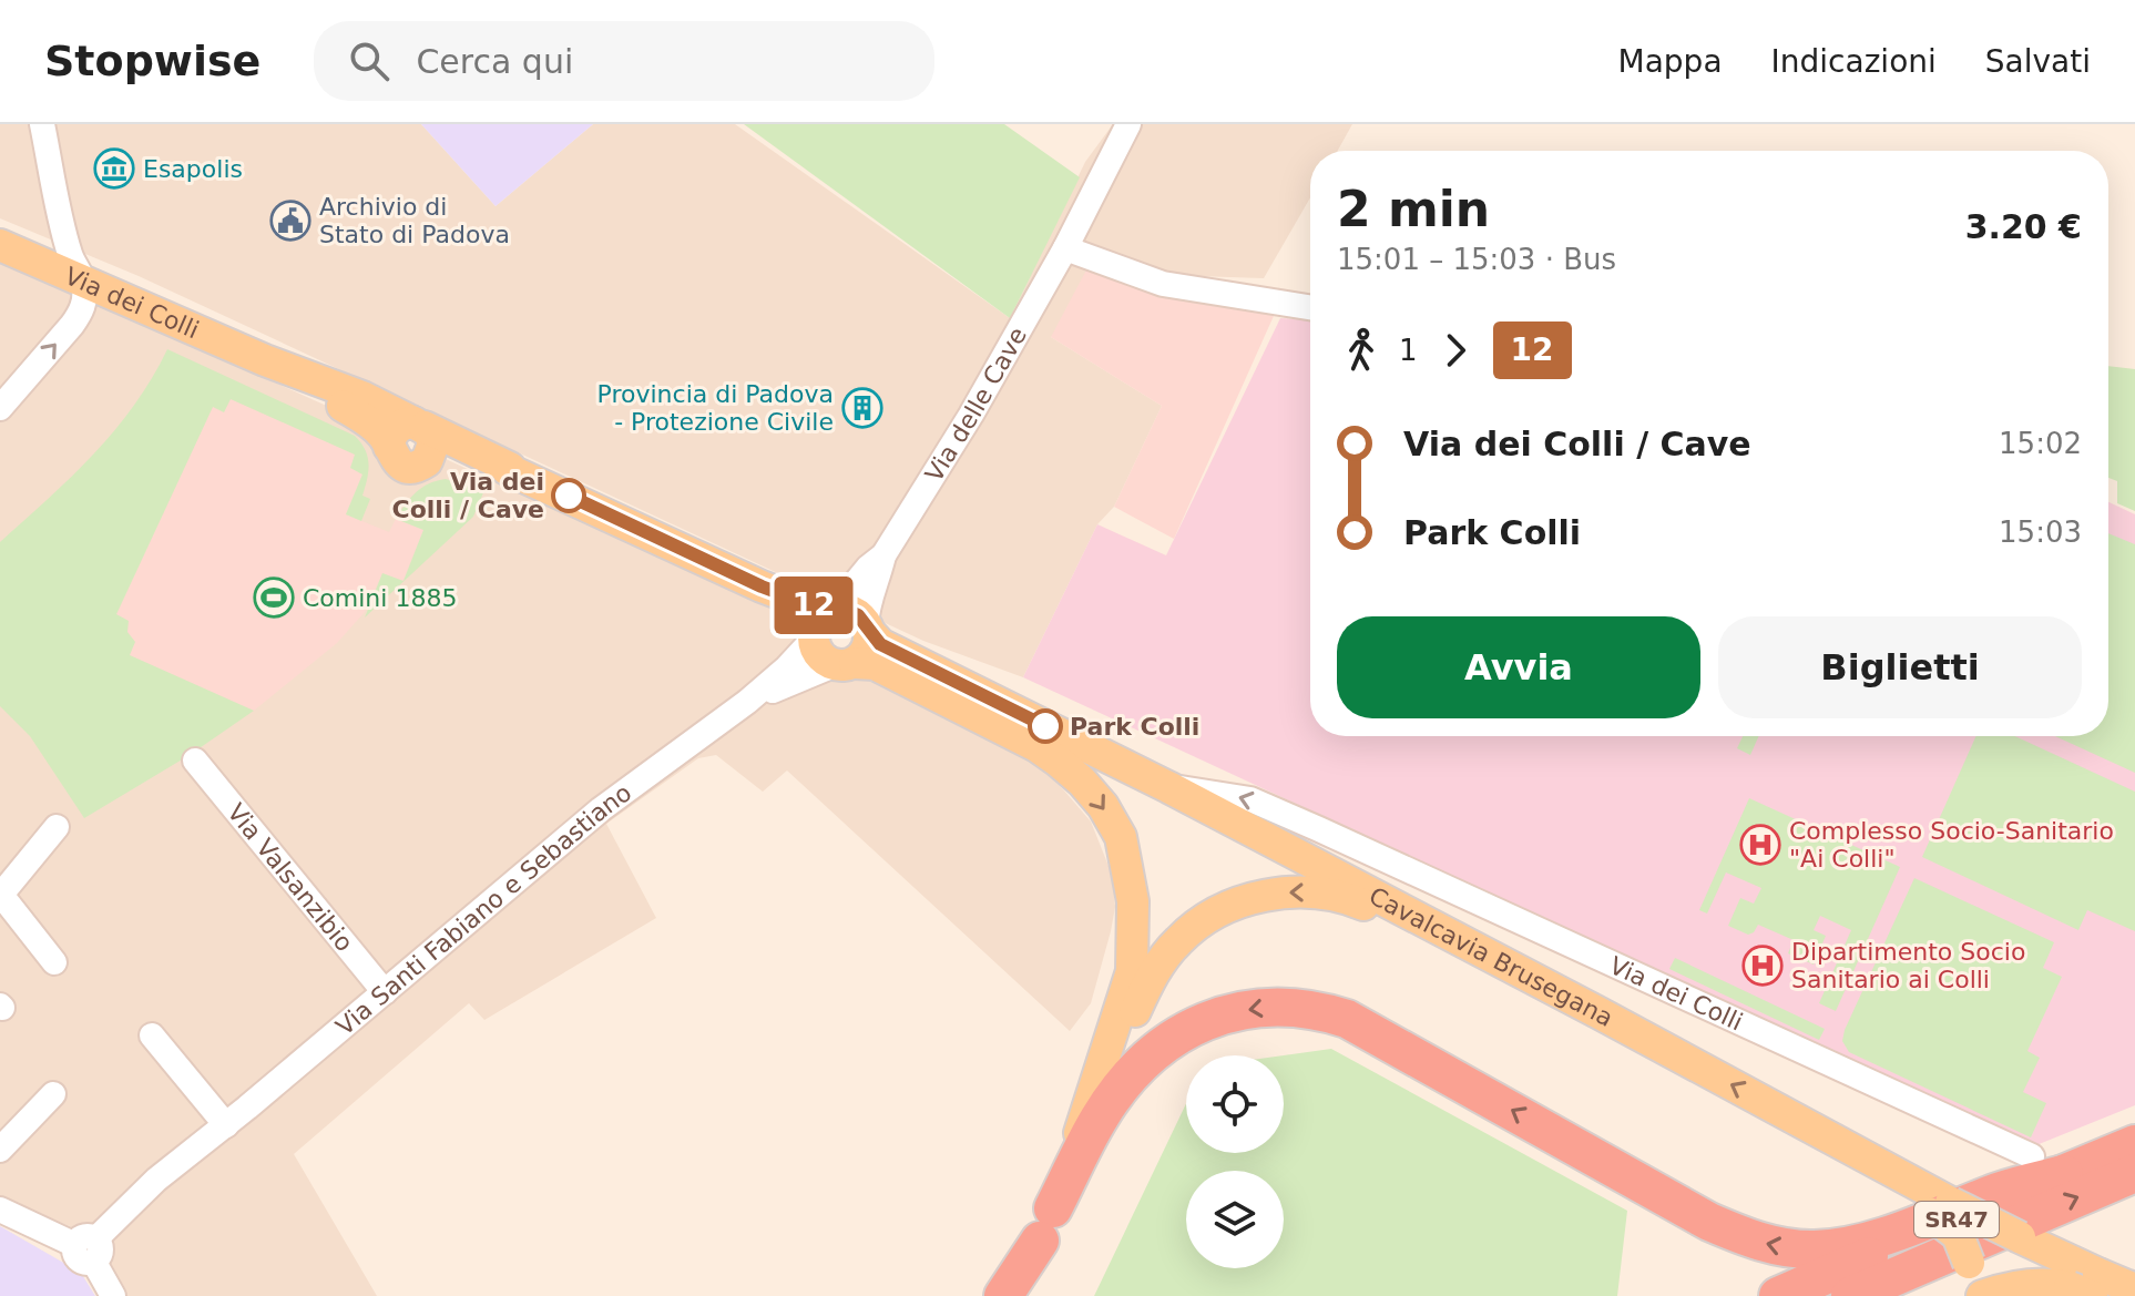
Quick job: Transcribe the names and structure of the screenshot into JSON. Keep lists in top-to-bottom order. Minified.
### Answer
{"streets":{"highway":["SR47"],"main road":["Via dei Colli","Cavalcavia Brusegana"],"street":["Via delle Cave","Via Valsanzibio","Via Santi Fabiano e Sebastiano"]},"crossings":[["Via dei Colli","Via delle Cave"],["Via dei Colli","Via Santi Fabiano e Sebastiano"],["Via dei Colli","Cavalcavia Brusegana"],["Via dei Colli","SR47"],["Via delle Cave","Via Santi Fabiano e Sebastiano"],["Via Valsanzibio","Via Santi Fabiano e Sebastiano"]],"one_way":["Cavalcavia Brusegana"],"places":{"museum":["Esapolis"],"public building":["Archivio di Stato di Padova"],"building":["Provincia di Padova - Protezione Civile"],"other":["Via dei Colli / Cave","Park Colli"],"sports":["Comini 1885"],"hospital":["Complesso Socio-Sanitario \"Ai Colli\"","Dipartimento Socio Sanitario ai Colli"]},"lines":["bus line 12"],"page":{"header":"Stopwise","search":"Cerca qui","nav":["Mappa","Indicazioni","Salvati"],"on_map":"12","heading":["2 min","15:01 – 15:03 · Bus","3.20 €"],"legs":["1","12"],"list":[{"name":"Via dei Colli / Cave","value":"15:02"},{"name":"Park Colli","value":"15:03"}],"buttons":["Avvia","Biglietti"]}}
